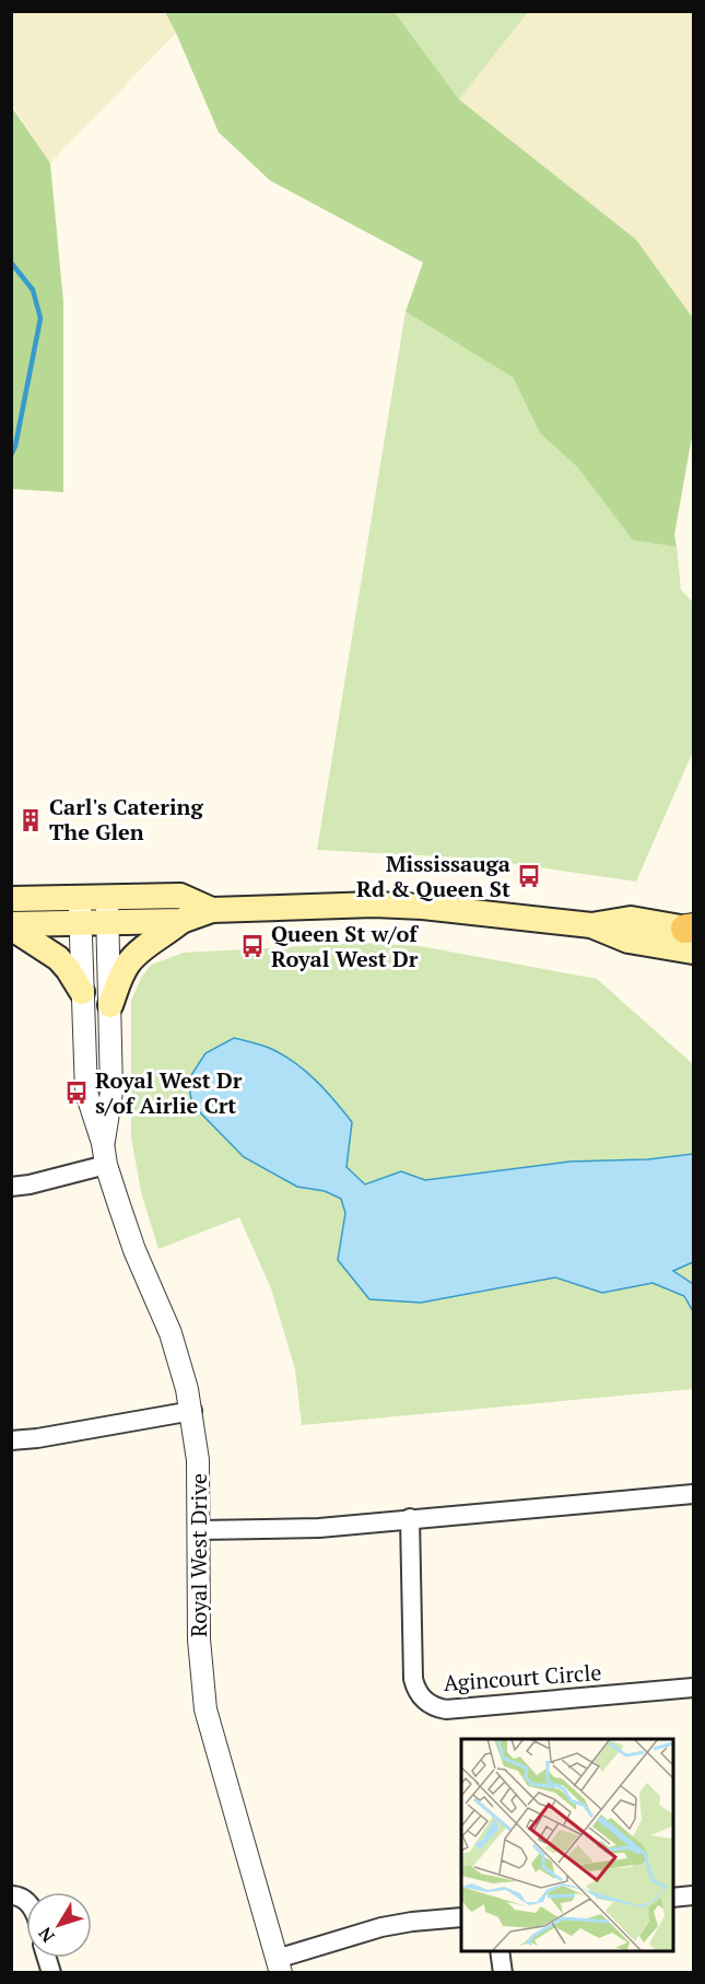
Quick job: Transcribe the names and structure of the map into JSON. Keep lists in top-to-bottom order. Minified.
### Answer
{"streets":{"street":["Royal West Drive","Agincourt Circle"]},"places":{"building":["Carl's Catering The Glen"],"bus stop":["Mississauga Rd & Queen St","Queen St w/of Royal West Dr","Royal West Dr s/of Airlie Crt"]},"north":"bottom left"}
